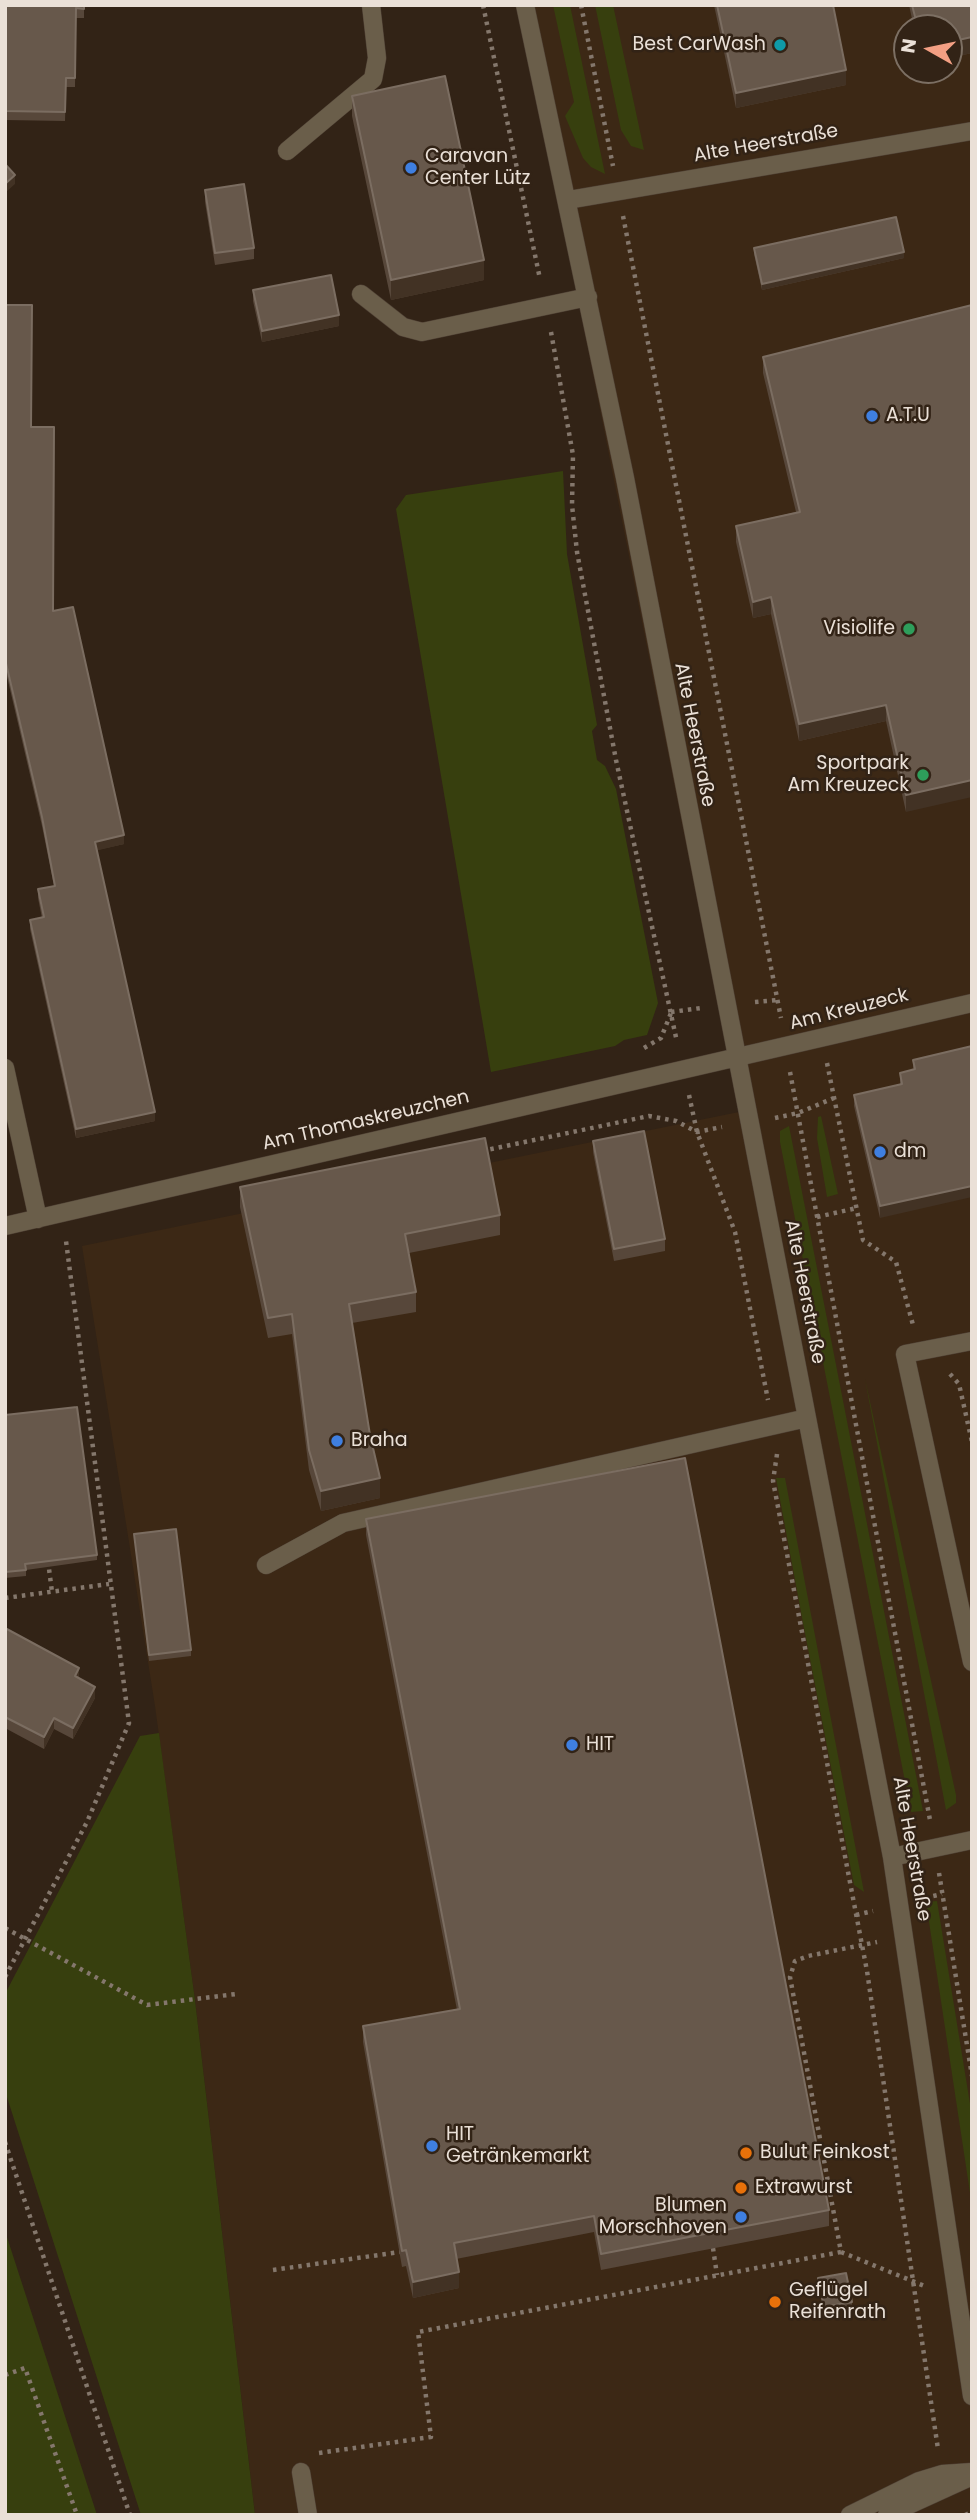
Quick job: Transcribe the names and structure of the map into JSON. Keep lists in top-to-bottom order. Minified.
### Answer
{"streets":{"street":["Alte Heerstraße","Am Kreuzeck","Am Thomaskreuzchen"]},"crossings":[["Alte Heerstraße","Am Kreuzeck"],["Alte Heerstraße","Am Thomaskreuzchen"],["Am Kreuzeck","Am Thomaskreuzchen"]],"places":["Best CarWash","Caravan Center Lütz","A.T.U","Visiolife","Sportpark Am Kreuzeck","dm","Braha","HIT","HIT Getränkemarkt","Bulut Feinkost","Extrawurst","Blumen Morschhoven","Geflügel Reifenrath"],"north":"left"}
